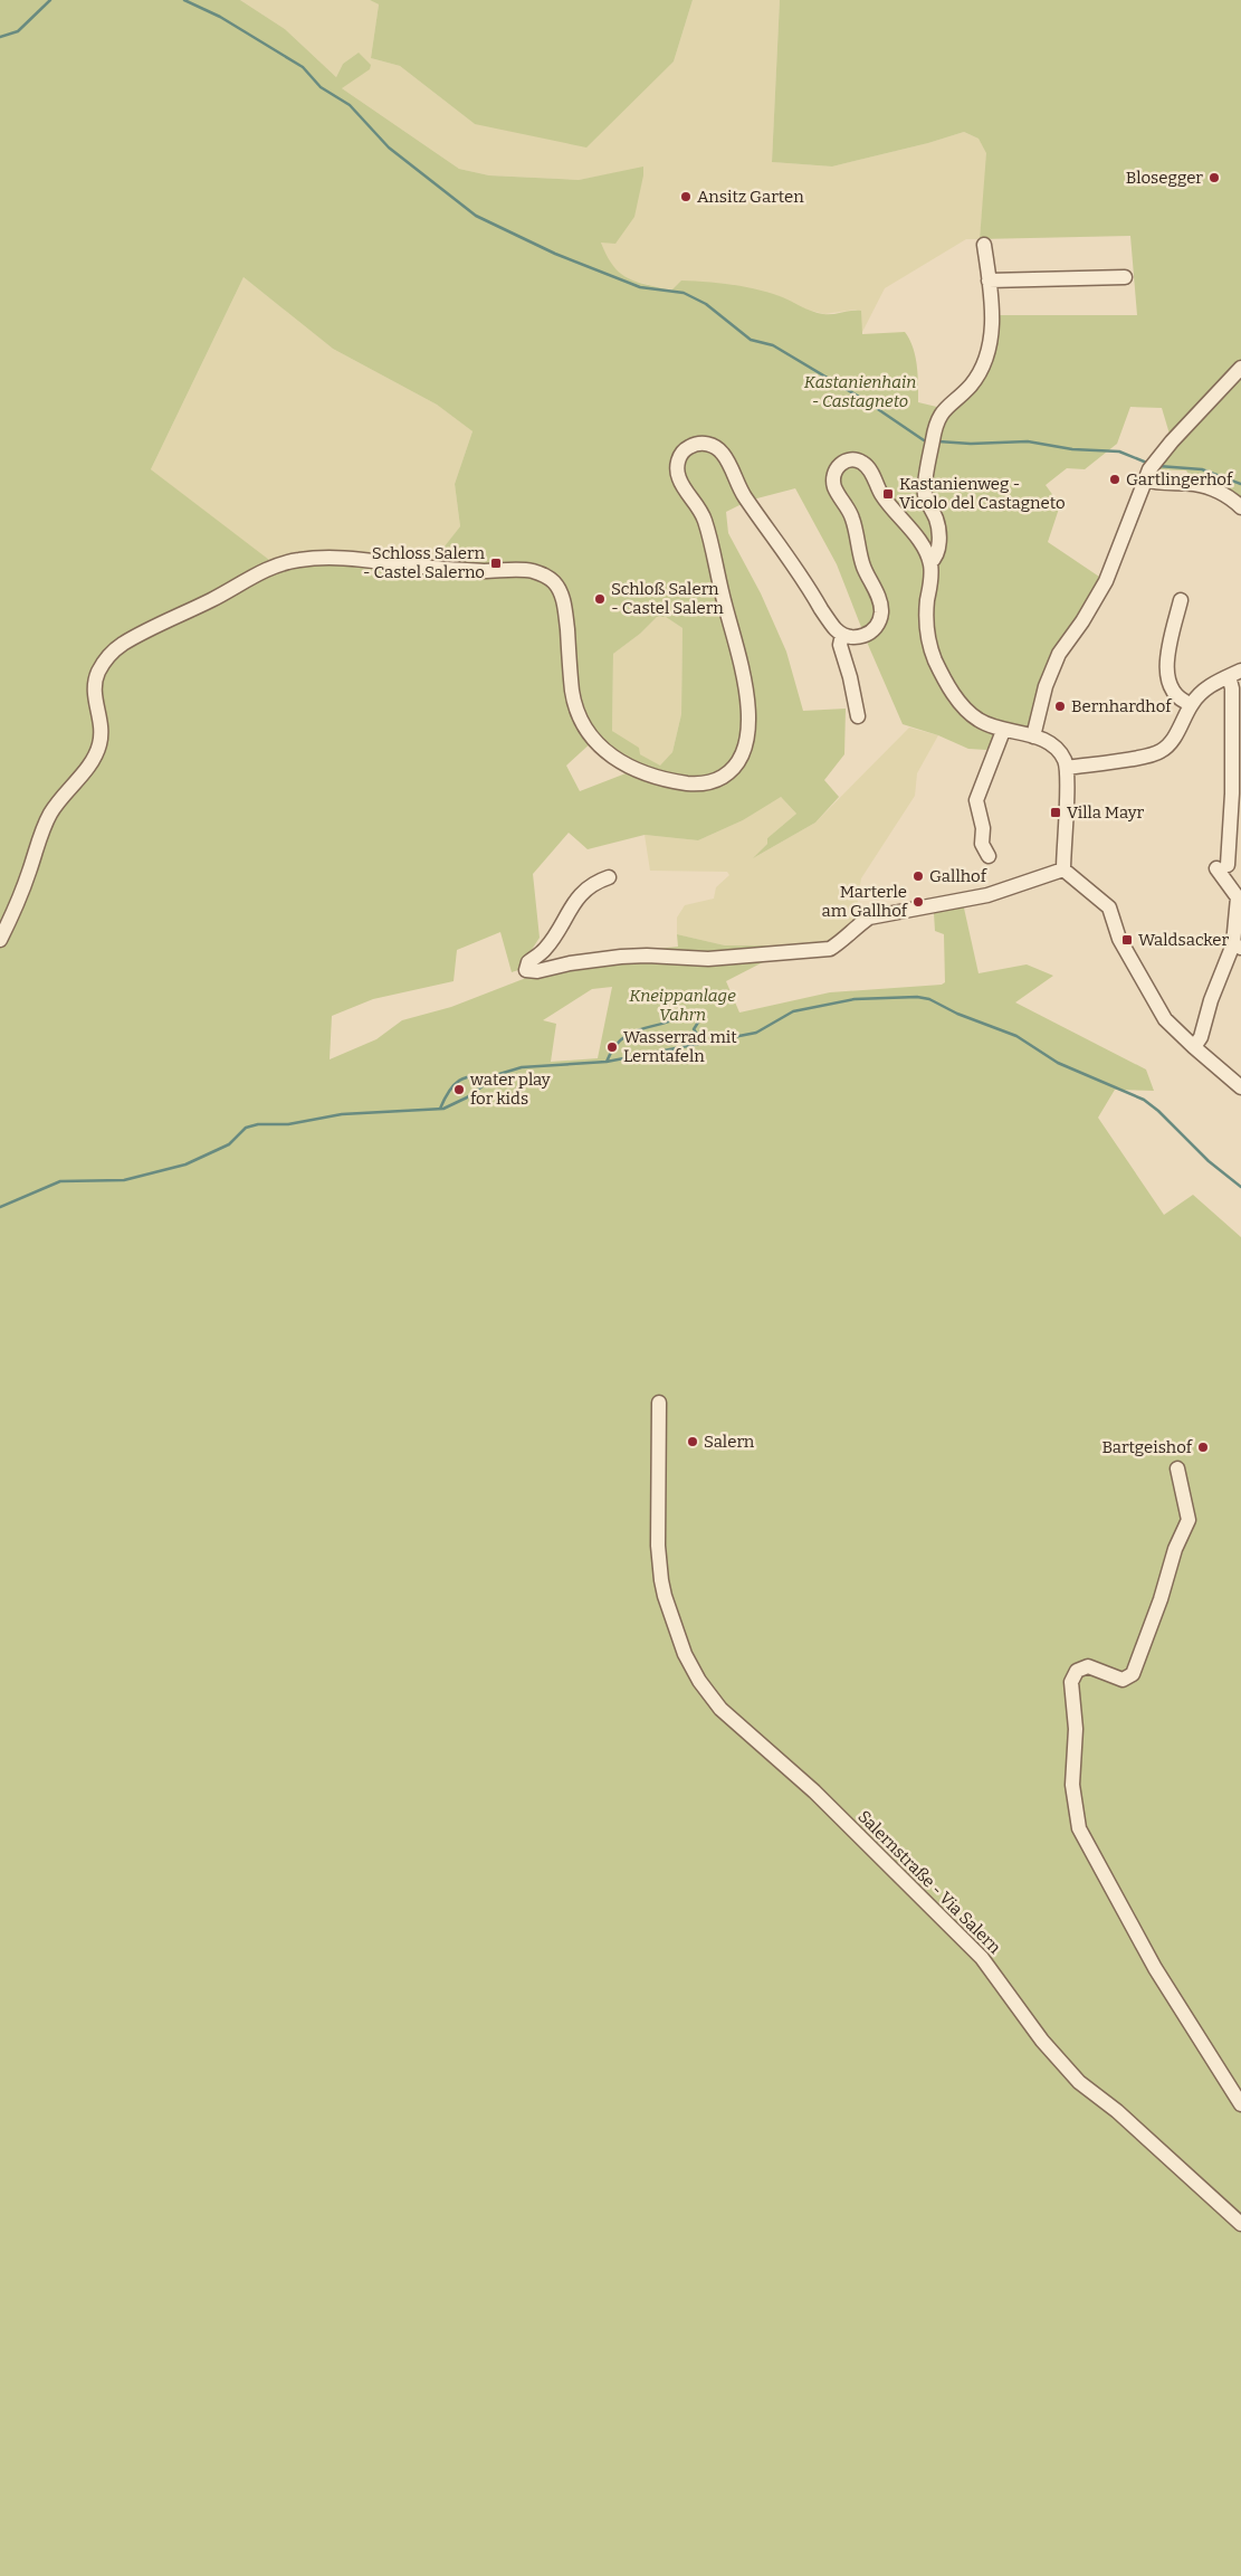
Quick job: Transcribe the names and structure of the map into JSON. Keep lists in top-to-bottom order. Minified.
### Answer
{"streets":{"street":["Salernstraße - Via Salern"]},"parks":["Kastanienhain - Castagneto","Kneippanlage Vahrn"],"places":{"other":["Blosegger","Ansitz Garten","Gartlingerhof","Schloß Salern - Castel Salern","Bernhardhof","Gallhof","Marterle am Gallhof","Wasserrad mit Lerntafeln","water play for kids","Salern","Bartgeishof"],"transit":["Kastanienweg - Vicolo del Castagneto","Schloss Salern - Castel Salerno","Villa Mayr","Waldsacker"]}}
